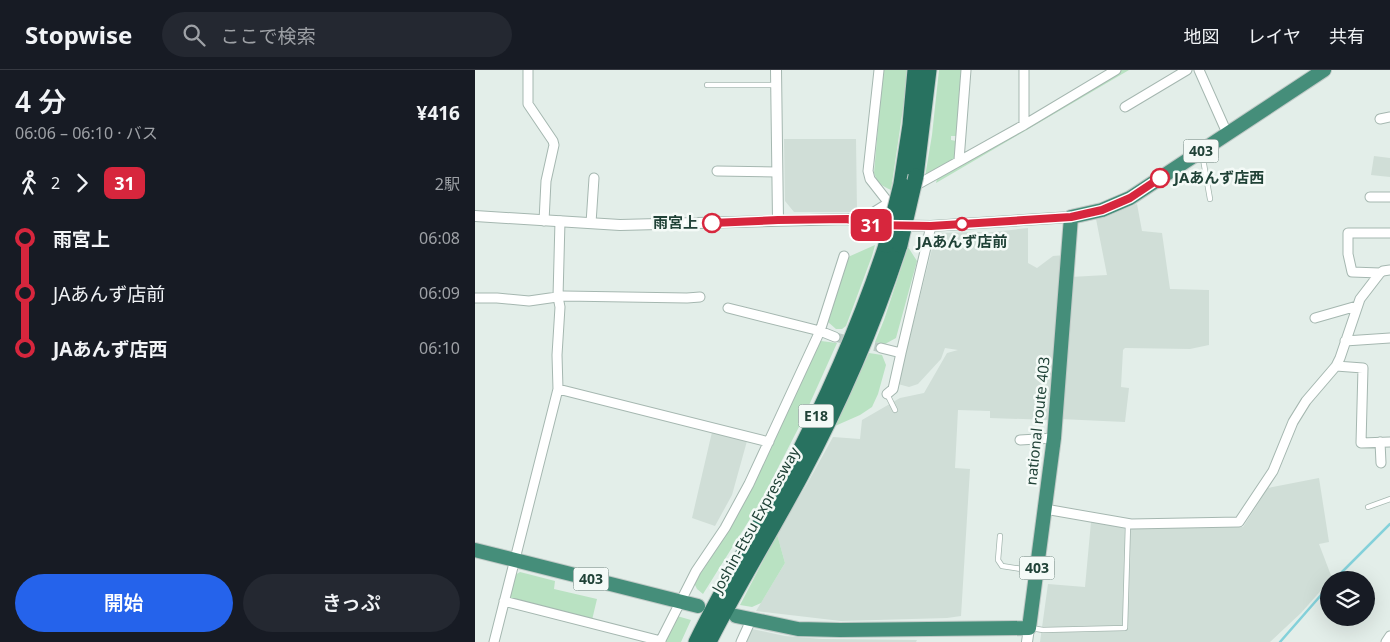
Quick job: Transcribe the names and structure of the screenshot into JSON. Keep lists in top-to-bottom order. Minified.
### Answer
{"streets":{"highway":["403","E18","national route 403","Joshin-Etsu Expressway"]},"crossings":[["403","national route 403"]],"places":["JAあんず店西","雨宮上","JAあんず店前"],"lines":["bus line 31"],"page":{"header":"Stopwise","search":"ここで検索","nav":["地図","レイヤ","共有"],"heading":["4 分","06:06 – 06:10 · バス","¥416"],"on_map":"31","legs":["2","31","2駅"],"list":[{"name":"雨宮上","value":"06:08"},{"name":"JAあんず店前","value":"06:09"},{"name":"JAあんず店西","value":"06:10"}],"buttons":["開始","きっぷ"]}}
